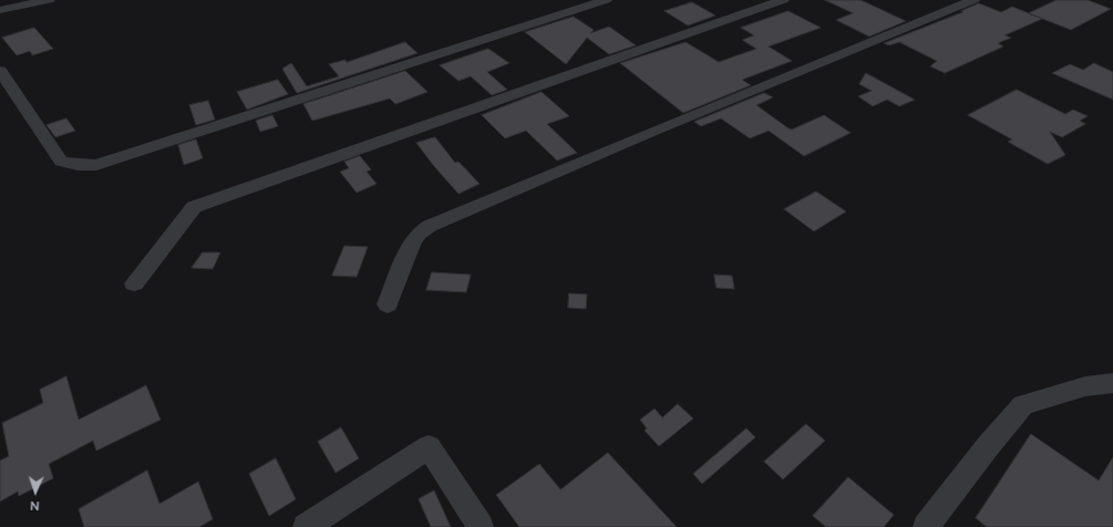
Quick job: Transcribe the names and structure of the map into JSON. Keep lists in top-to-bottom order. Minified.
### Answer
{"north":"bottom"}
